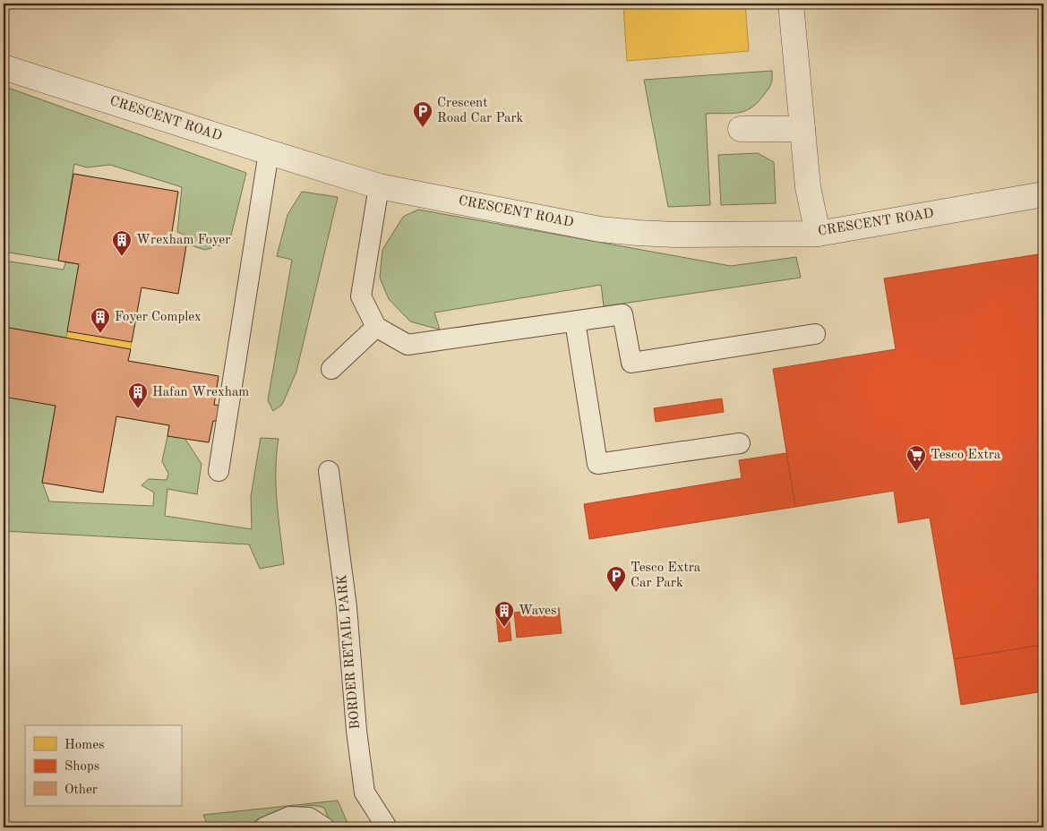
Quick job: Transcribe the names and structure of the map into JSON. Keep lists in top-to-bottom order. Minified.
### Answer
{"streets":{"street":["CRESCENT ROAD"],"lane":["BORDER RETAIL PARK"]},"places":{"parking":["Crescent Road Car Park","Tesco Extra Car Park"],"building":["Wrexham Foyer","Foyer Complex","Hafan Wrexham","Waves"],"supermarket":["Tesco Extra"]},"legend":["Homes","Shops","Other"]}
